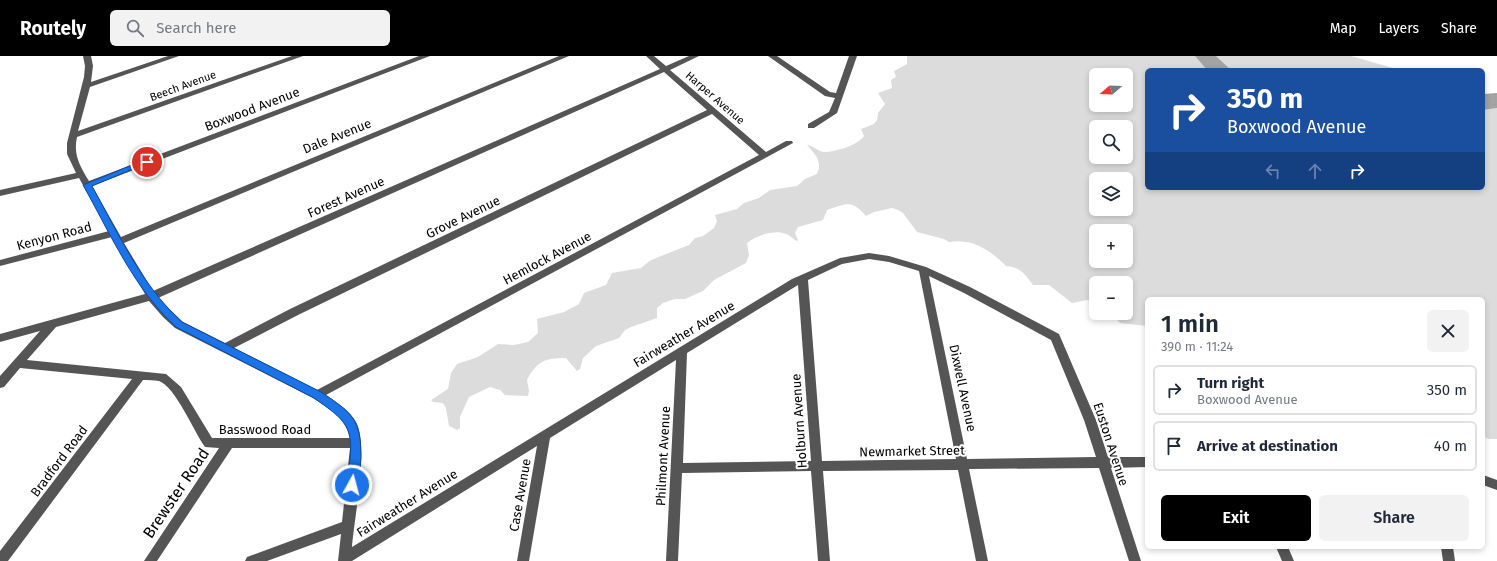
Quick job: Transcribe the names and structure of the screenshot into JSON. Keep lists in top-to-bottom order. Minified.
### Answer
{"streets":{"street":["Beech Avenue","Harper Avenue","Boxwood Avenue","Dale Avenue","Forest Avenue","Grove Avenue","Kenyon Road","Hemlock Avenue","Fairweather Avenue","Dixwell Avenue","Holburn Avenue","Basswood Road","Euston Avenue","Newmarket Street","Philmont Avenue","Bradford Road","Brewster Road","Case Avenue"]},"crossings":[["Harper Avenue","Forest Avenue"],["Harper Avenue","Grove Avenue"],["Harper Avenue","Hemlock Avenue"],["Dale Avenue","Kenyon Road"],["Fairweather Avenue","Dixwell Avenue"],["Fairweather Avenue","Holburn Avenue"],["Fairweather Avenue","Euston Avenue"],["Fairweather Avenue","Philmont Avenue"],["Fairweather Avenue","Case Avenue"],["Dixwell Avenue","Newmarket Street"],["Holburn Avenue","Newmarket Street"],["Basswood Road","Bradford Road"],["Basswood Road","Brewster Road"],["Euston Avenue","Newmarket Street"],["Newmarket Street","Philmont Avenue"]],"north":"left","page":{"header":"Routely","search":"Search here","nav":["Map","Layers","Share"],"map_buttons":["+","−"],"turn":["350 m","Boxwood Avenue"],"heading":["1 min","390 m · 11:24"],"list":[{"name":"Turn right","note":"Boxwood Avenue","value":"350 m"},{"name":"Arrive at destination","value":"40 m"}],"buttons":["Exit","Share"]}}
